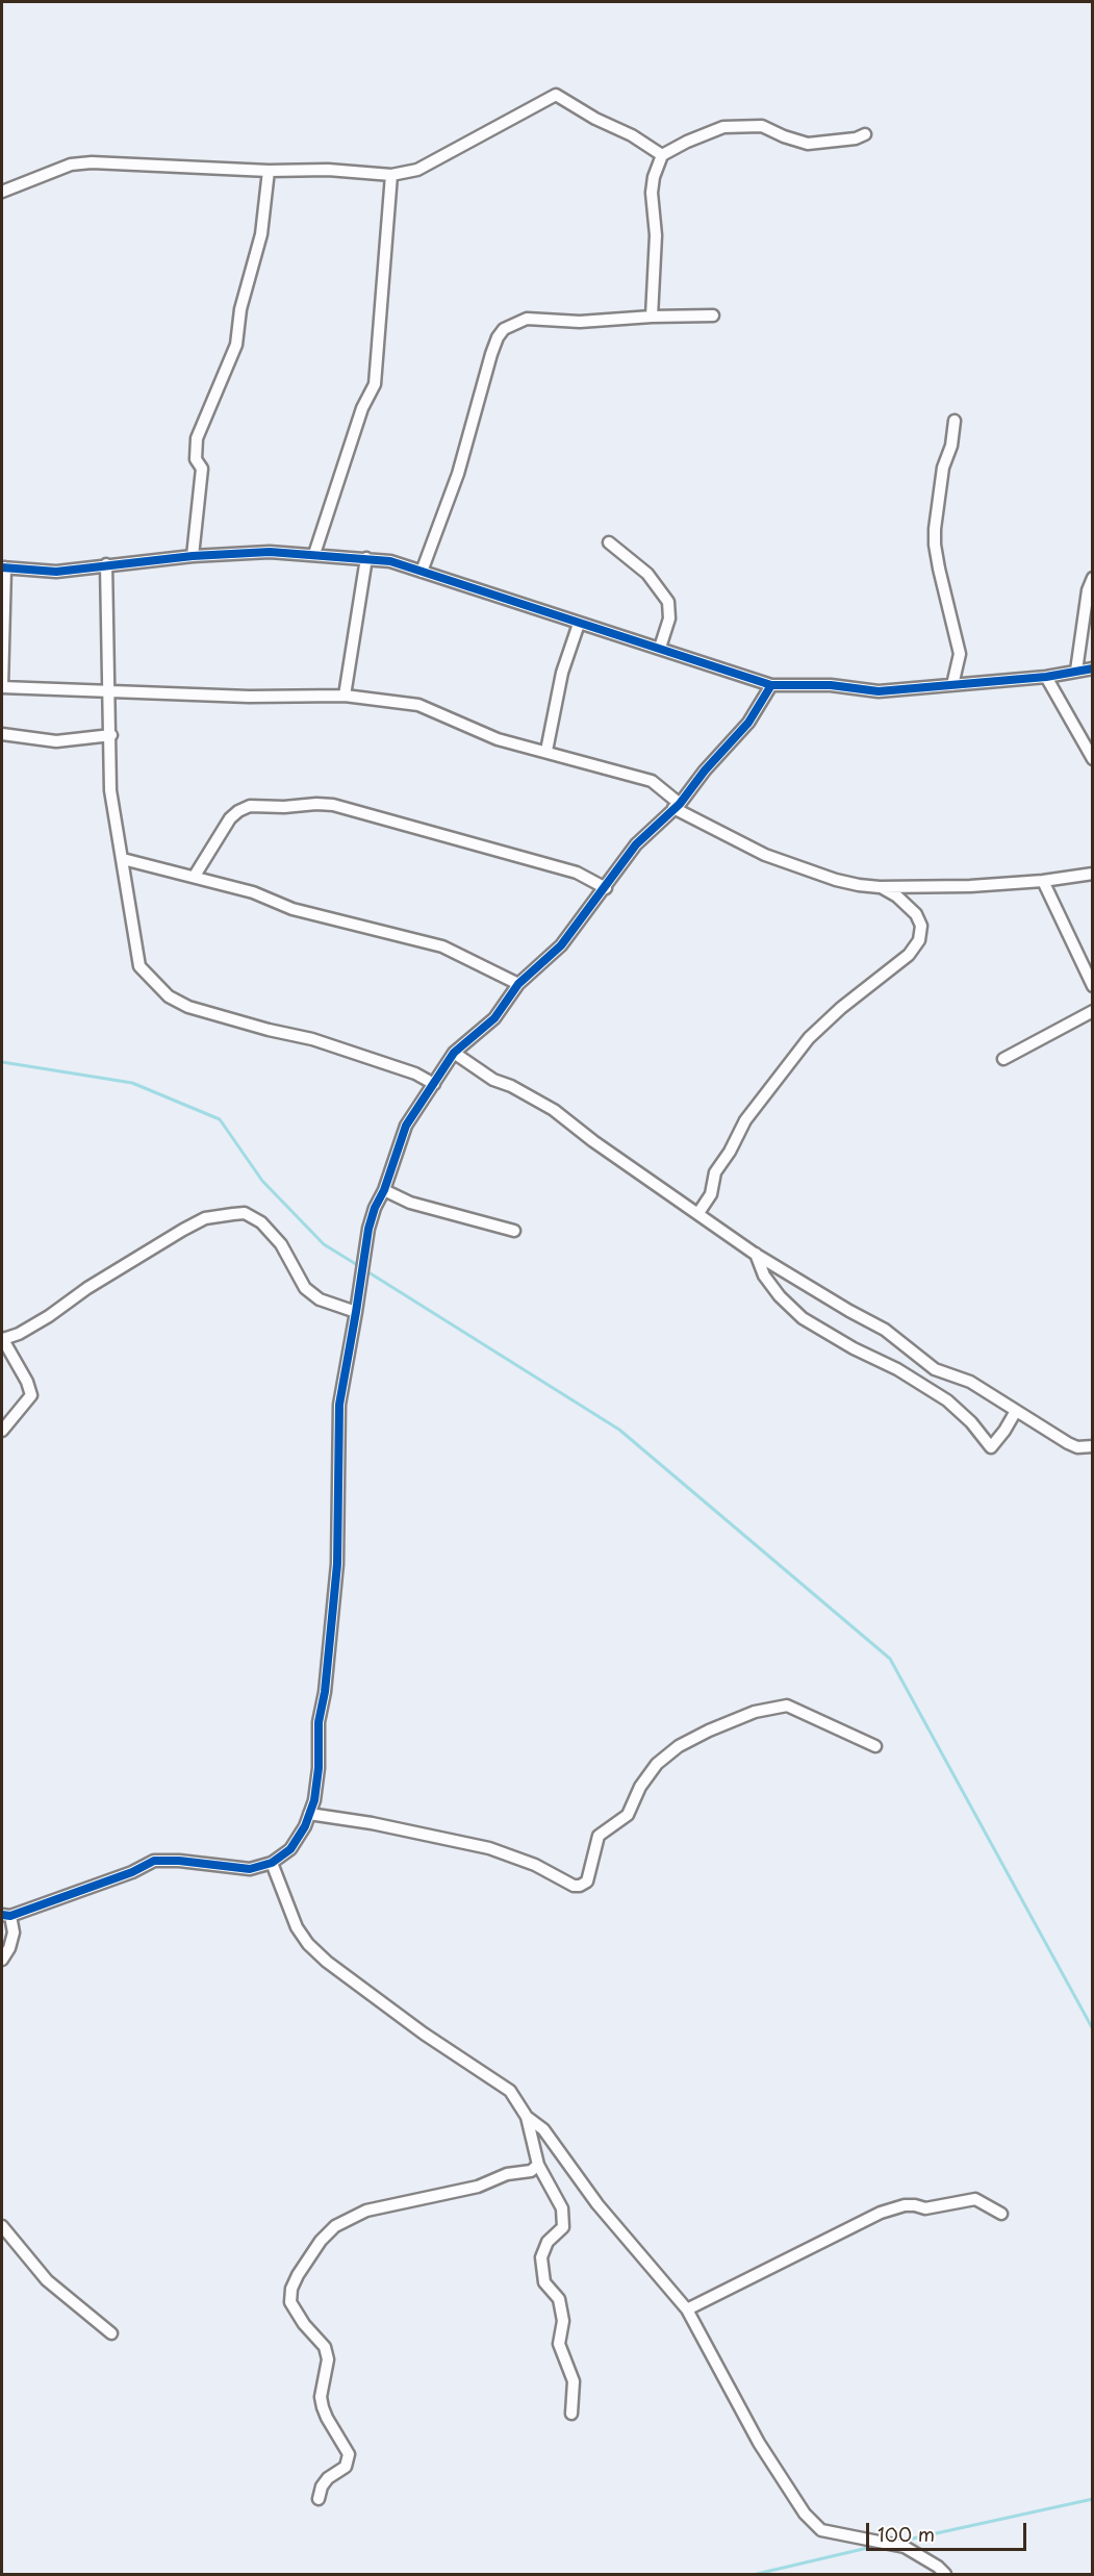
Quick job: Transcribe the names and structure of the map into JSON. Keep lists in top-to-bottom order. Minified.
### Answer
{"scale_bar":"100 m"}
